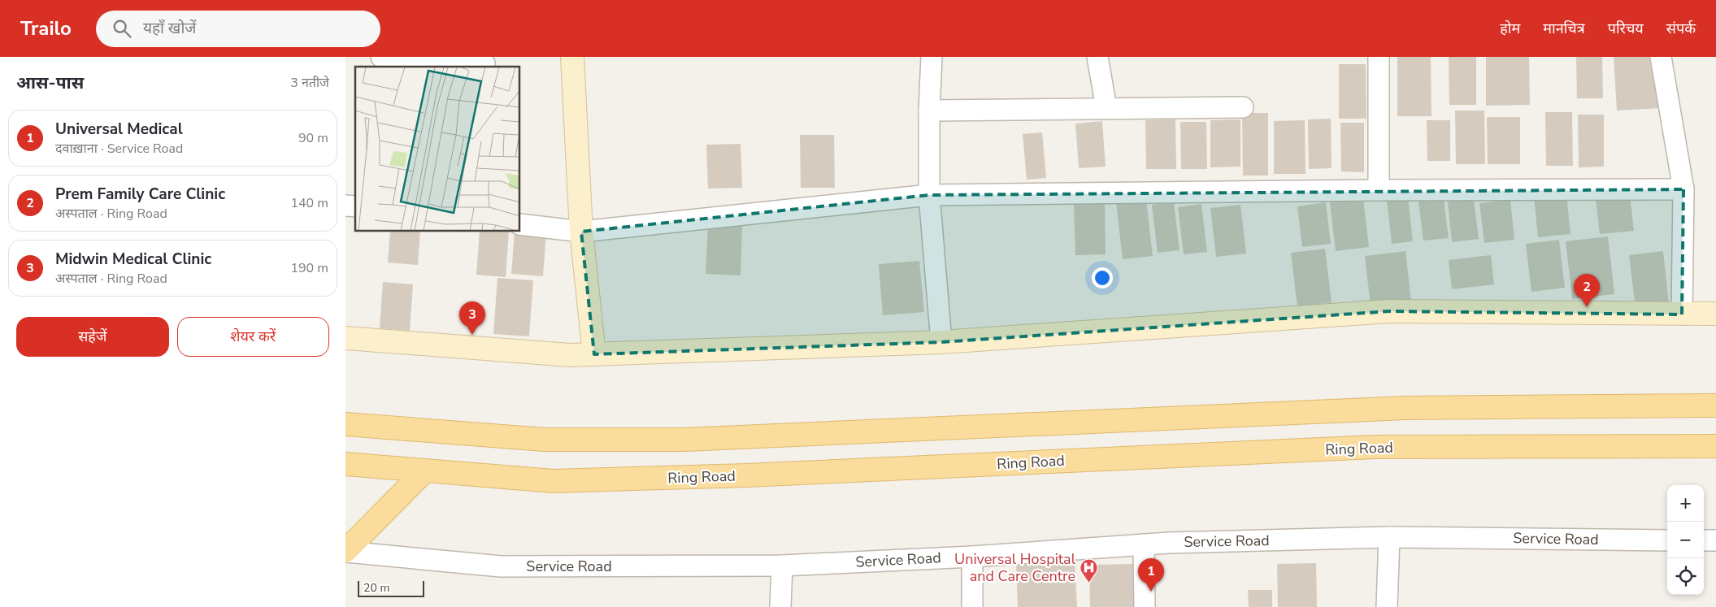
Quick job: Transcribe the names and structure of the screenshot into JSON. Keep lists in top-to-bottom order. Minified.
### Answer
{"streets":{"main road":["Ring Road"],"street":["Service Road"]},"places":{"hospital":["Universal Hospital and Care Centre"]},"scale_bar":"20 m","page":{"header":"Trailo","search":"यहाँ खोजें","nav":["होम","मानचित्र","परिचय","संपर्क"],"heading":["आस-पास","3 नतीजे"],"list":[{"mark":"1","name":"Universal Medical","note":"दवाख़ाना · Service Road","value":"90 m"},{"mark":"2","name":"Prem Family Care Clinic","note":"अस्पताल · Ring Road","value":"140 m"},{"mark":"3","name":"Midwin Medical Clinic","note":"अस्पताल · Ring Road","value":"190 m"}],"pins":["2","3","1"],"buttons":["सहेजें","शेयर करें"],"map_buttons":["+","−"],"scale":"20 m"}}
